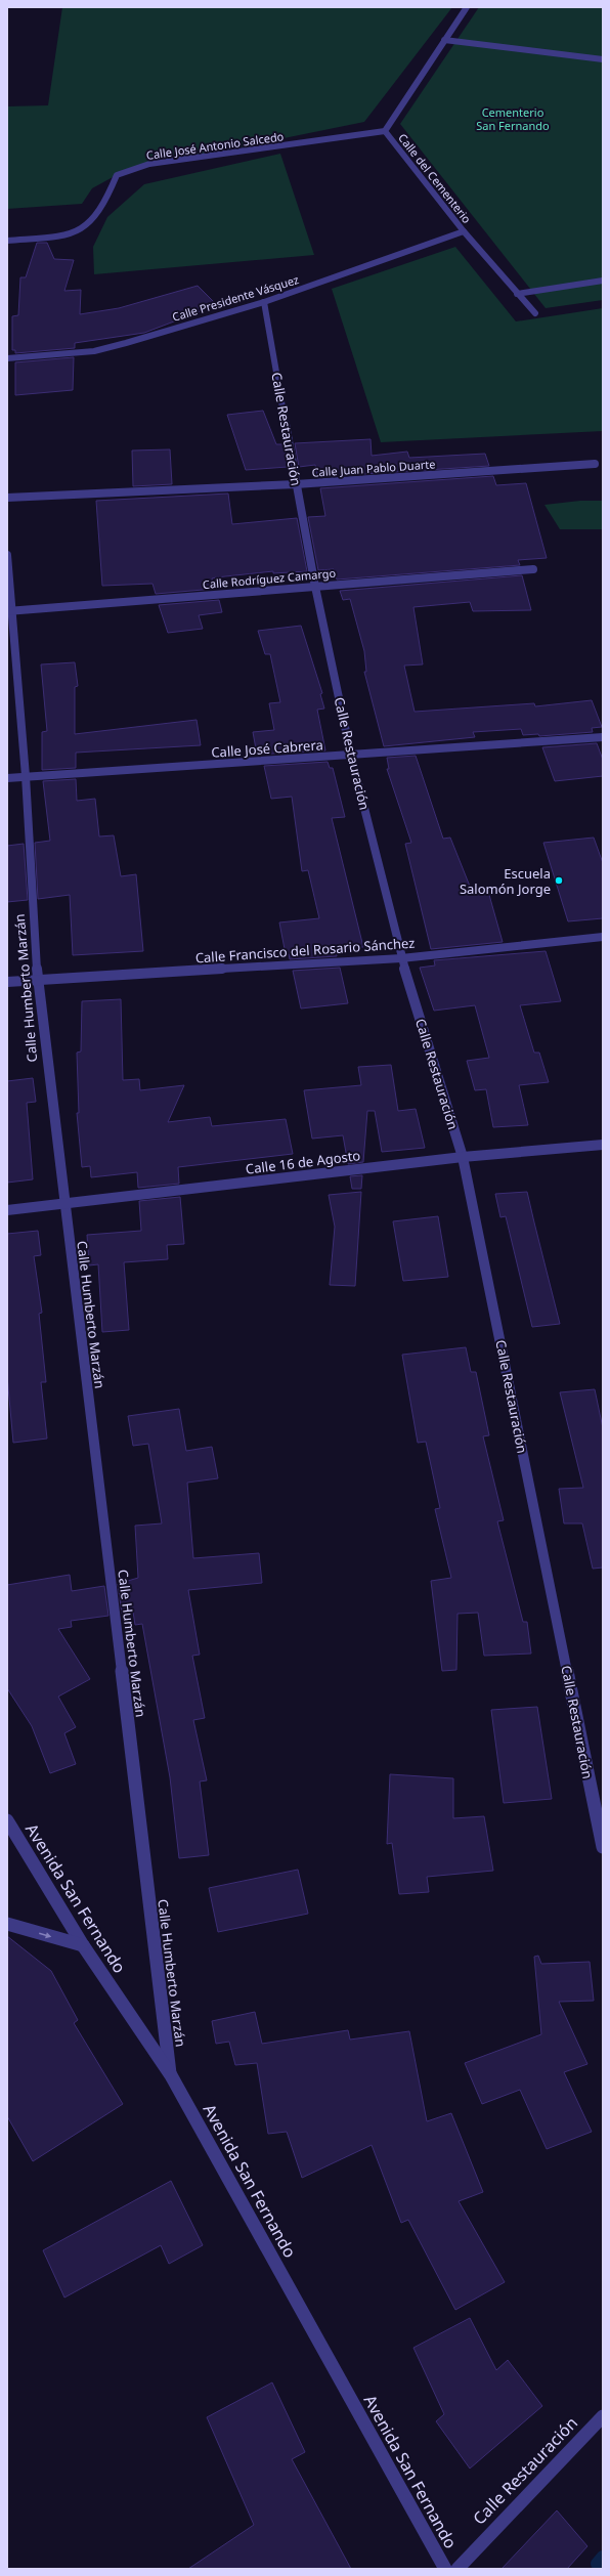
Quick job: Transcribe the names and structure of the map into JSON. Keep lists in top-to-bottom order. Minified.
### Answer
{"streets":{"street":["Calle José Antonio Salcedo","Calle del Cementerio","Calle Presidente Vásquez","Calle Restauración","Calle Juan Pablo Duarte","Calle Rodríguez Camargo","Calle José Cabrera","Calle Francisco del Rosario Sánchez","Calle Humberto Marzán","Calle 16 de Agosto","Avenida San Fernando"]},"crossings":[["Calle José Antonio Salcedo","Calle del Cementerio"],["Calle del Cementerio","Calle Presidente Vásquez"],["Calle Presidente Vásquez","Calle Restauración"],["Calle Restauración","Calle Juan Pablo Duarte"],["Calle Restauración","Calle Rodríguez Camargo"],["Calle Restauración","Calle José Cabrera"],["Calle Restauración","Calle Francisco del Rosario Sánchez"],["Calle Restauración","Calle 16 de Agosto"],["Calle Rodríguez Camargo","Calle Humberto Marzán"],["Calle José Cabrera","Calle Humberto Marzán"],["Calle Francisco del Rosario Sánchez","Calle Humberto Marzán"],["Calle Humberto Marzán","Calle 16 de Agosto"],["Calle Humberto Marzán","Avenida San Fernando"]],"parks":["Cementerio San Fernando"],"places":["Escuela Salomón Jorge"]}
